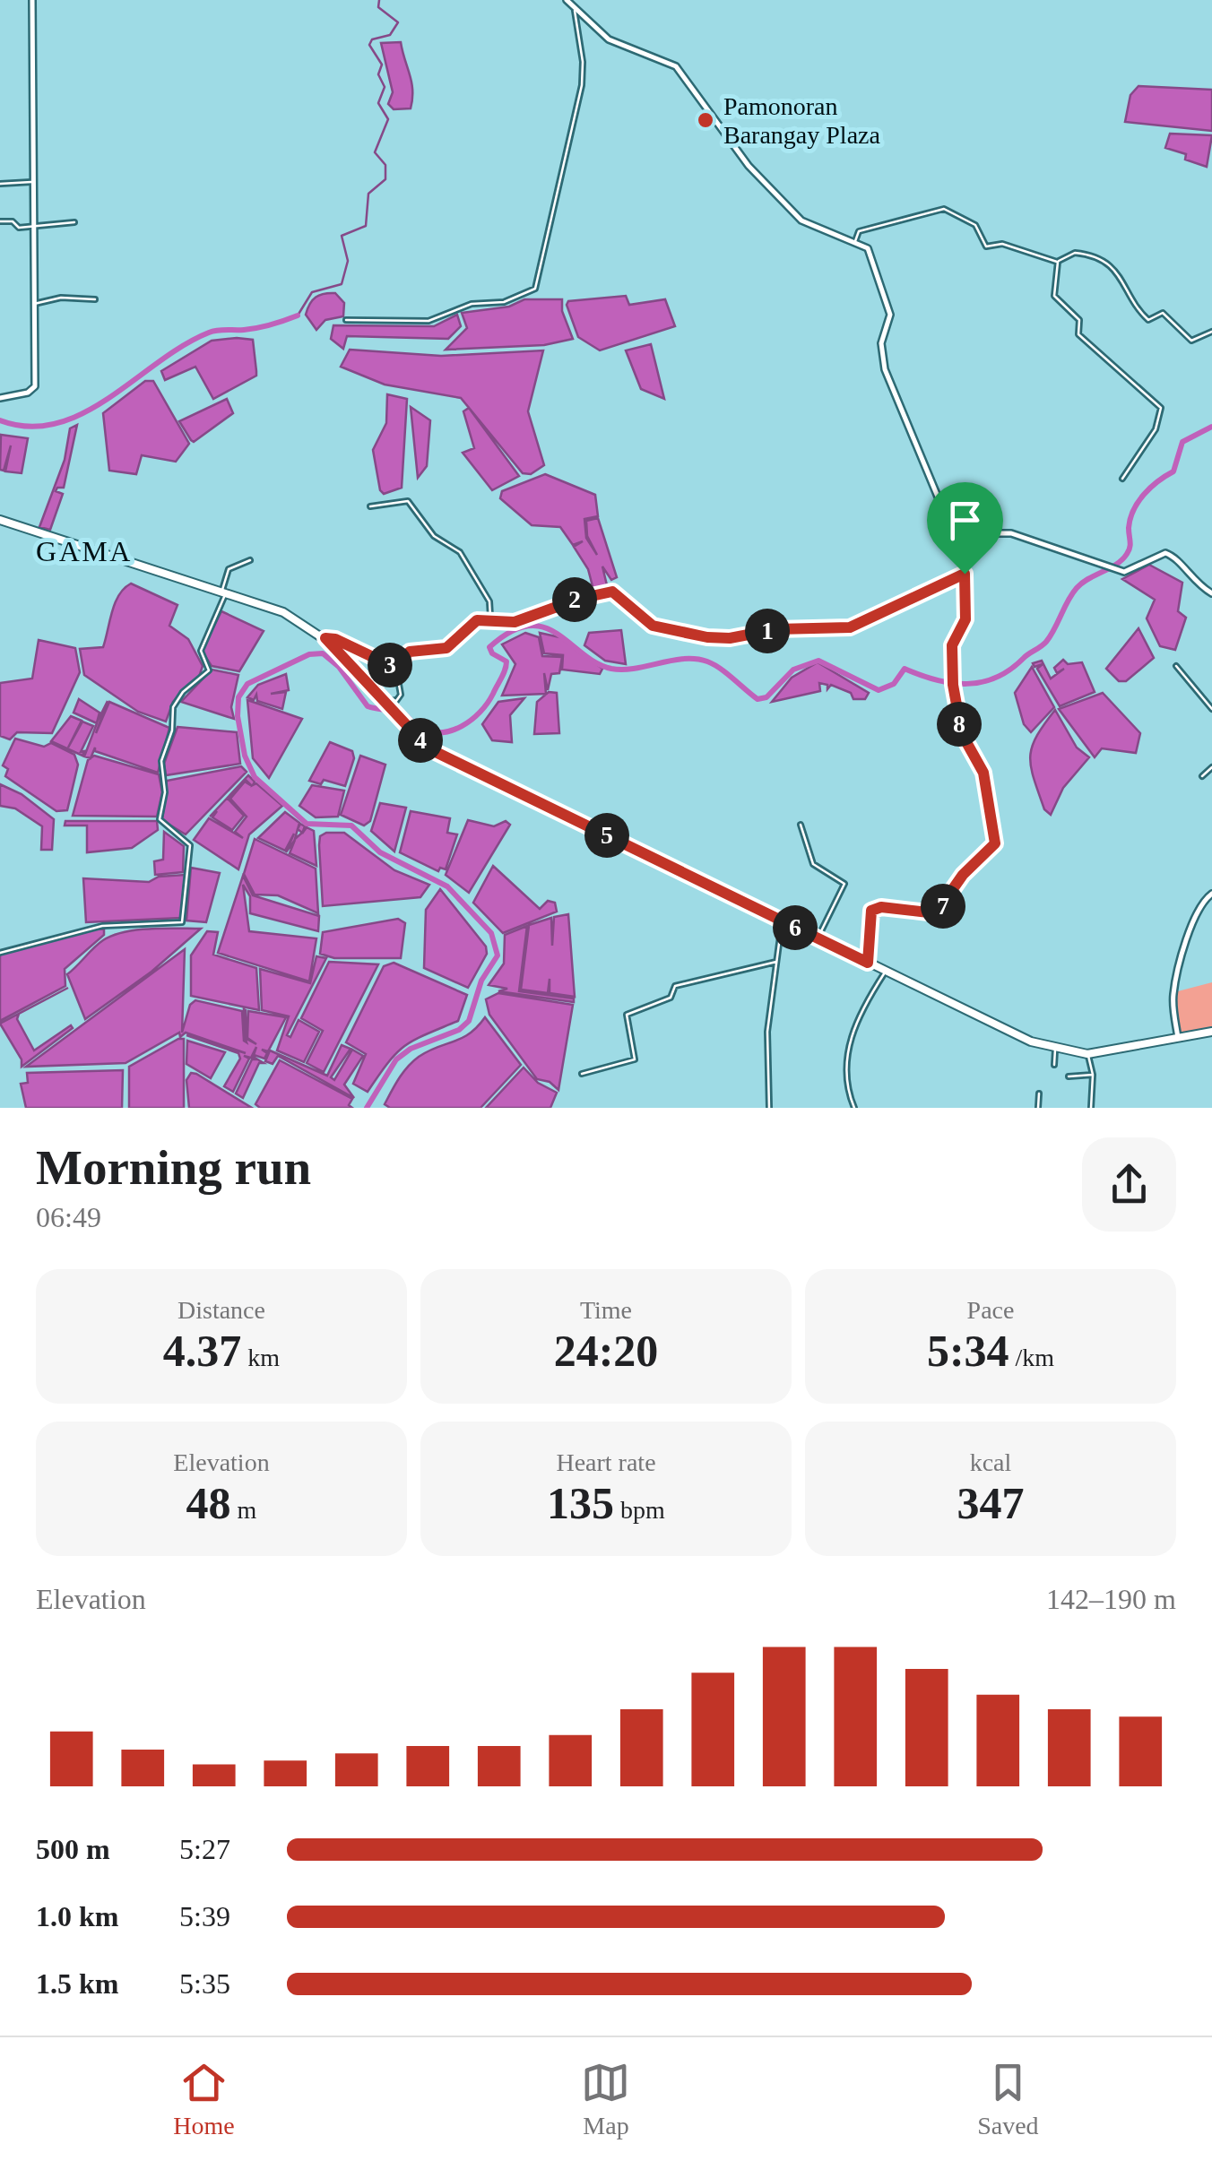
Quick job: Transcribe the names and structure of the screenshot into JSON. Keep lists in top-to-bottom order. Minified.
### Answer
{"districts":["GAMA"],"places":["Pamonoran Barangay Plaza"],"page":{"pins":["2","1","3","8","4","5","7","6"],"heading":["Morning run","06:49"],"stats":[["Distance","4.37 km"],["Time","24:20"],["Pace","5:34 /km"],["Elevation","48 m"],["Heart rate","135 bpm"],["kcal","347"]],"chart":["Elevation","142–190 m"],"list":[{"name":"500 m","note":"5:27"},{"name":"1.0 km","note":"5:39"},{"name":"1.5 km","note":"5:35"}],"tabs":["Home","Map","Saved"]}}
